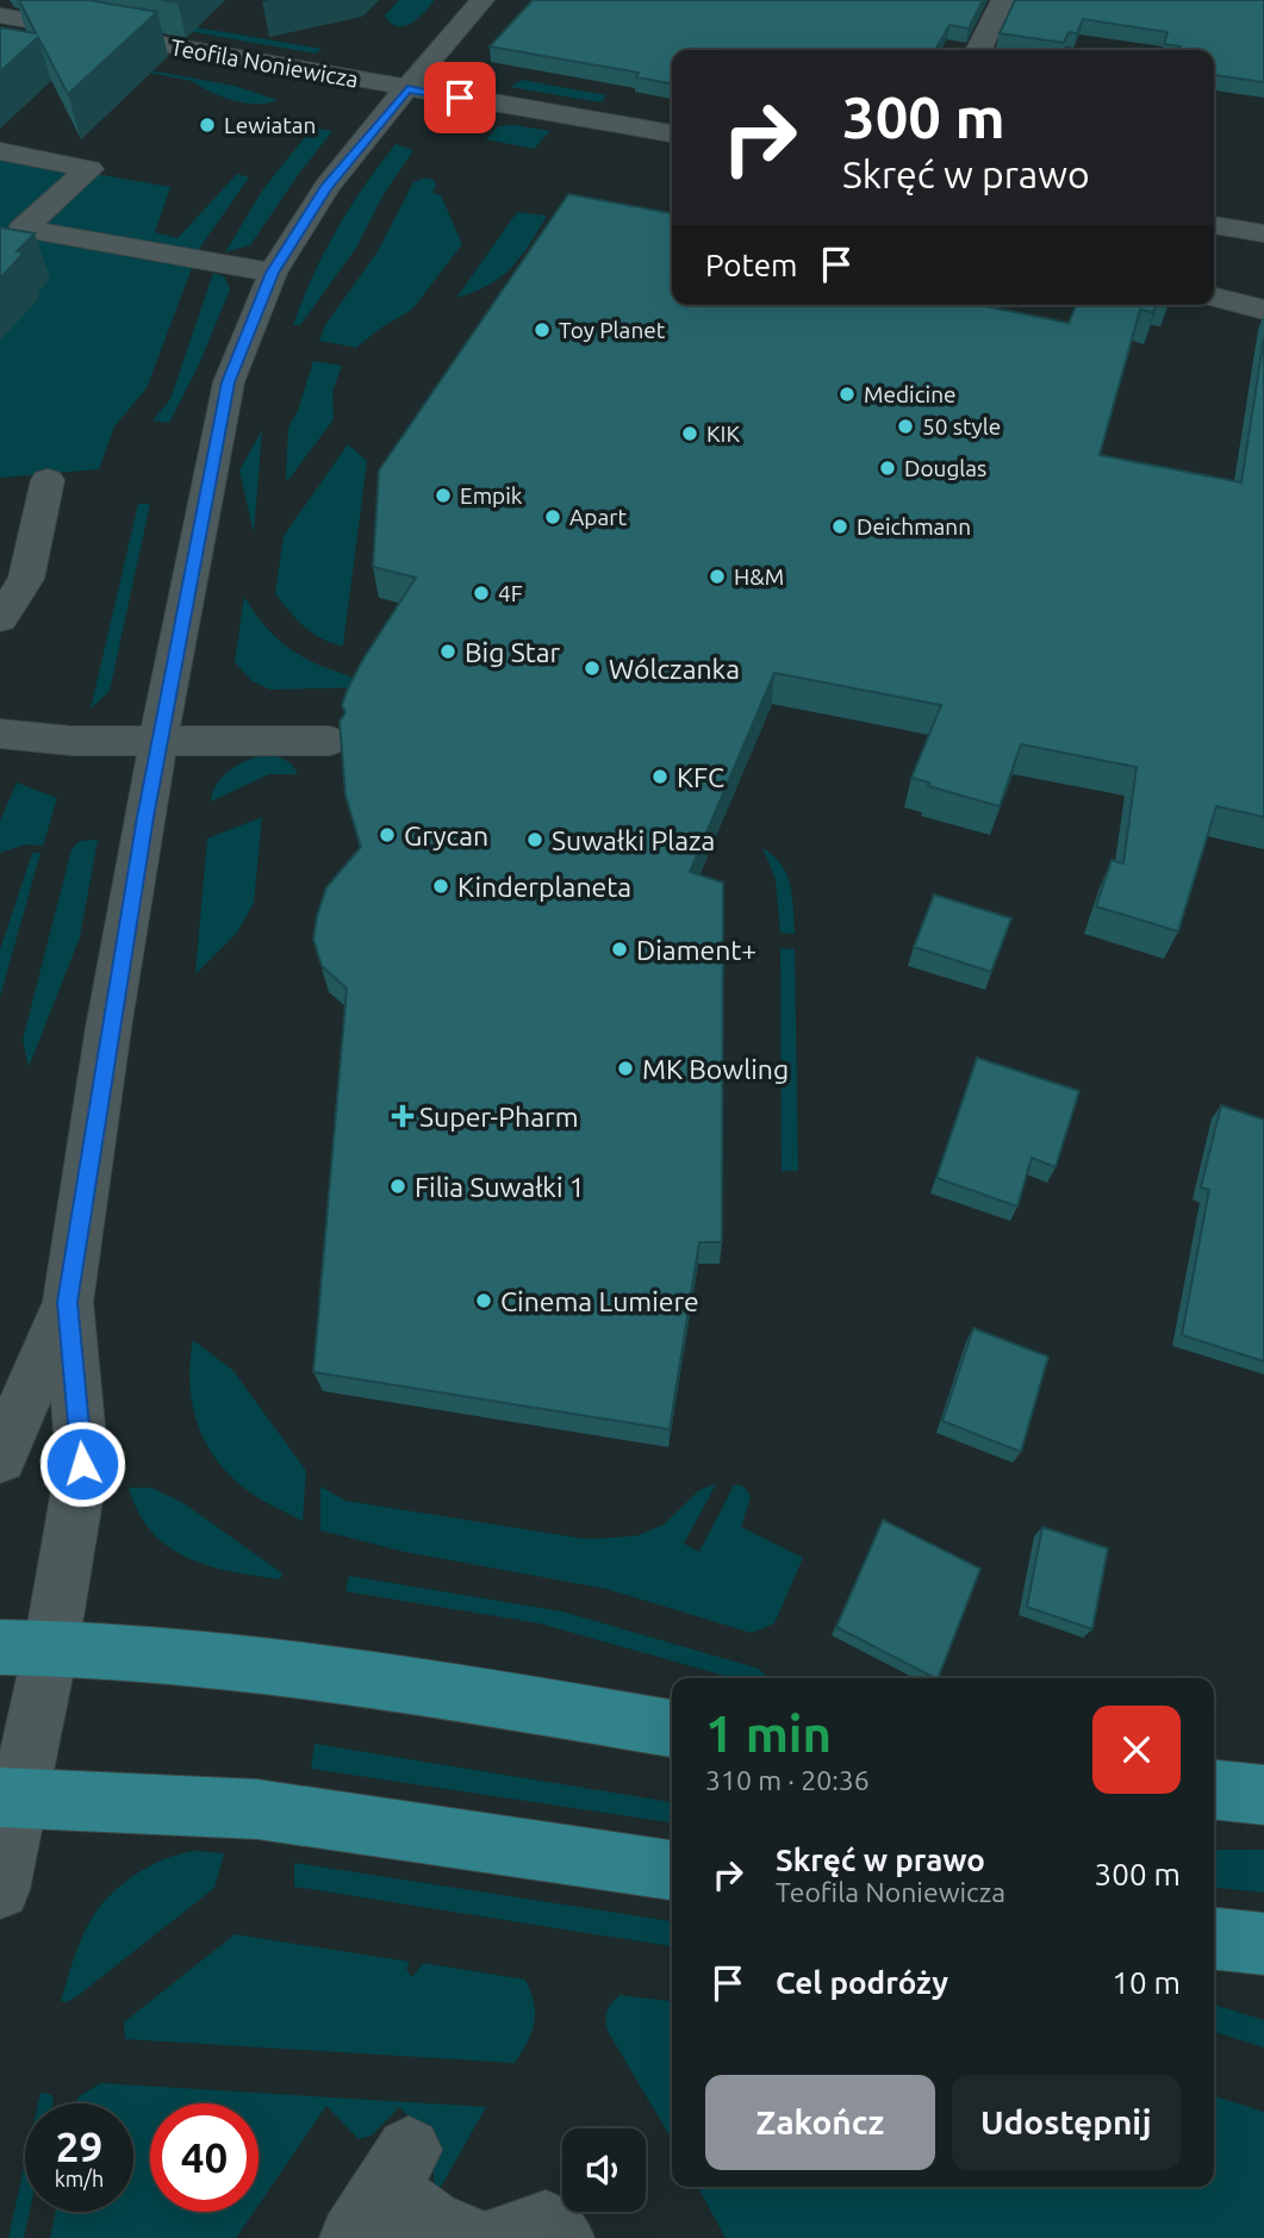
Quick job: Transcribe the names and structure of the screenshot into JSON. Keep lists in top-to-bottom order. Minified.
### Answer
{"streets":{"street":["Teofila Noniewicza"]},"places":{"other":["Lewiatan","Toy Planet","Medicine","50 style","KIK","Douglas","Empik","Apart","Deichmann","H&M","4F","Big Star","Wólczanka","KFC","Grycan","Suwałki Plaza","Kinderplaneta","Diament+","MK Bowling","Filia Suwałki 1","Cinema Lumiere"],"health":["Super-Pharm"]},"page":{"turn":["300 m","Skręć w prawo"],"then":"Potem","heading":["1 min","310 m · 20:36"],"list":[{"name":"Skręć w prawo","note":"Teofila Noniewicza","value":"300 m"},{"name":"Cel podróży","value":"10 m"}],"buttons":["Zakończ","Udostępnij"],"speed":"29 km/h","limit":"40"}}
